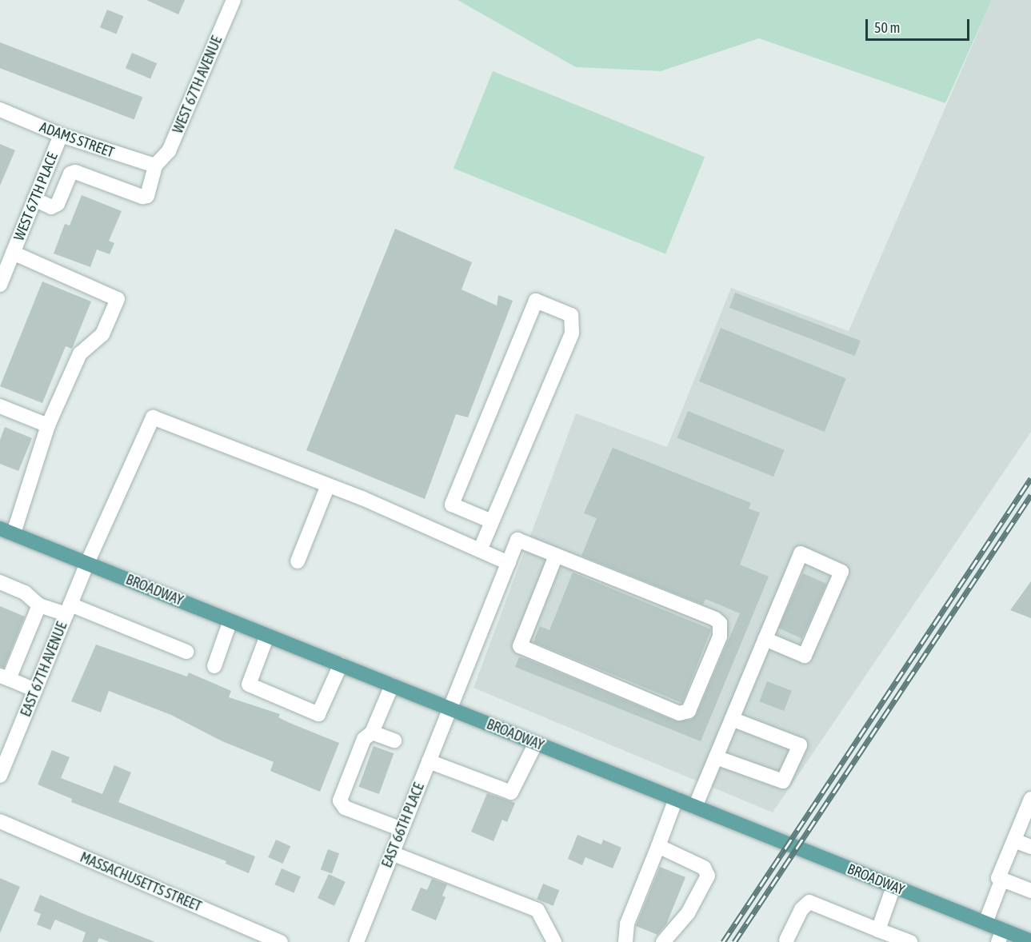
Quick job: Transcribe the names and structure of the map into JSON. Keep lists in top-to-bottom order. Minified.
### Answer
{"streets":{"main road":["BROADWAY"],"street":["WEST 67TH AVENUE","ADAMS STREET","WEST 67TH PLACE","EAST 67TH AVENUE","EAST 66TH PLACE","MASSACHUSETTS STREET"]},"crossings":[["WEST 67TH AVENUE","ADAMS STREET"],["ADAMS STREET","WEST 67TH PLACE"],["BROADWAY","EAST 67TH AVENUE"],["BROADWAY","EAST 66TH PLACE"]],"scale_bar":"50 m"}
